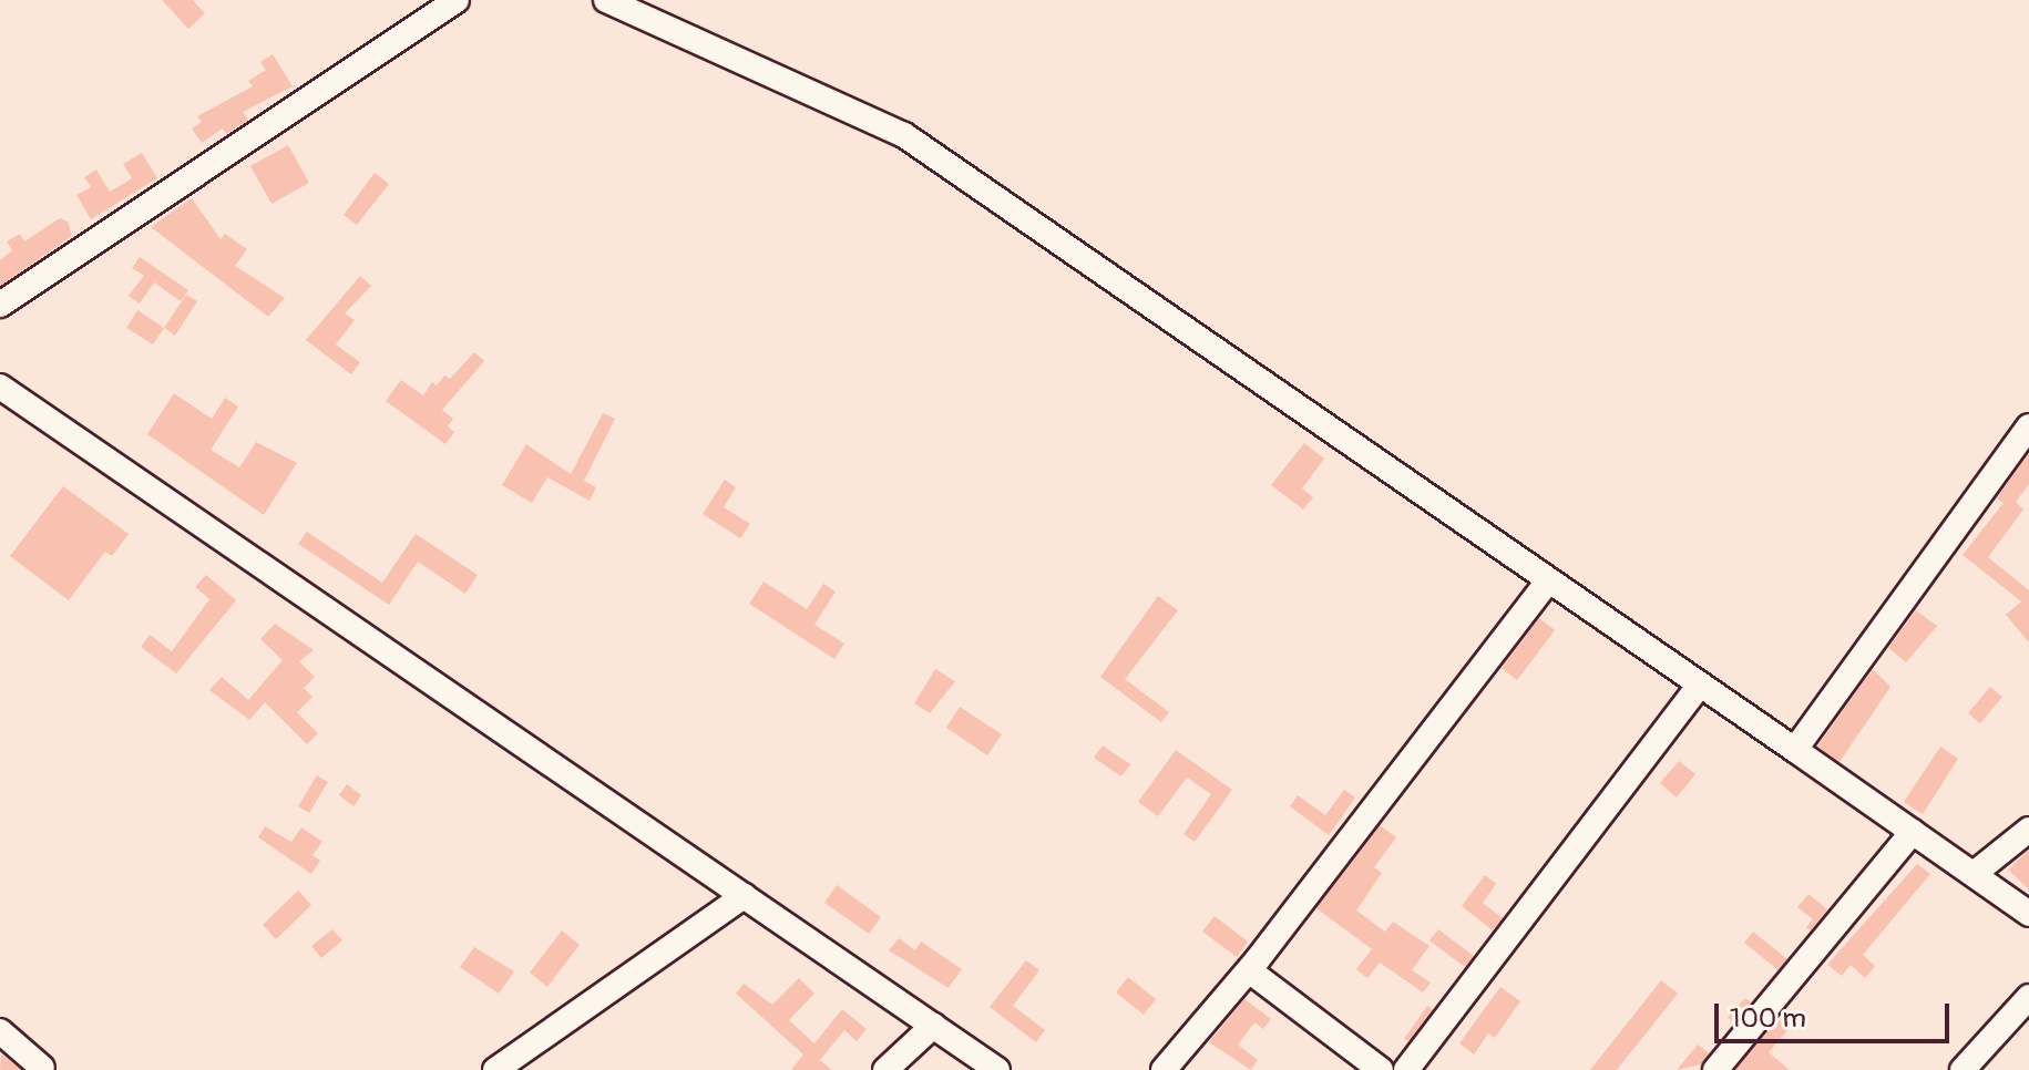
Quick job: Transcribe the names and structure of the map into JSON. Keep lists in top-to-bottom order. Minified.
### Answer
{"scale_bar":"100 m"}
